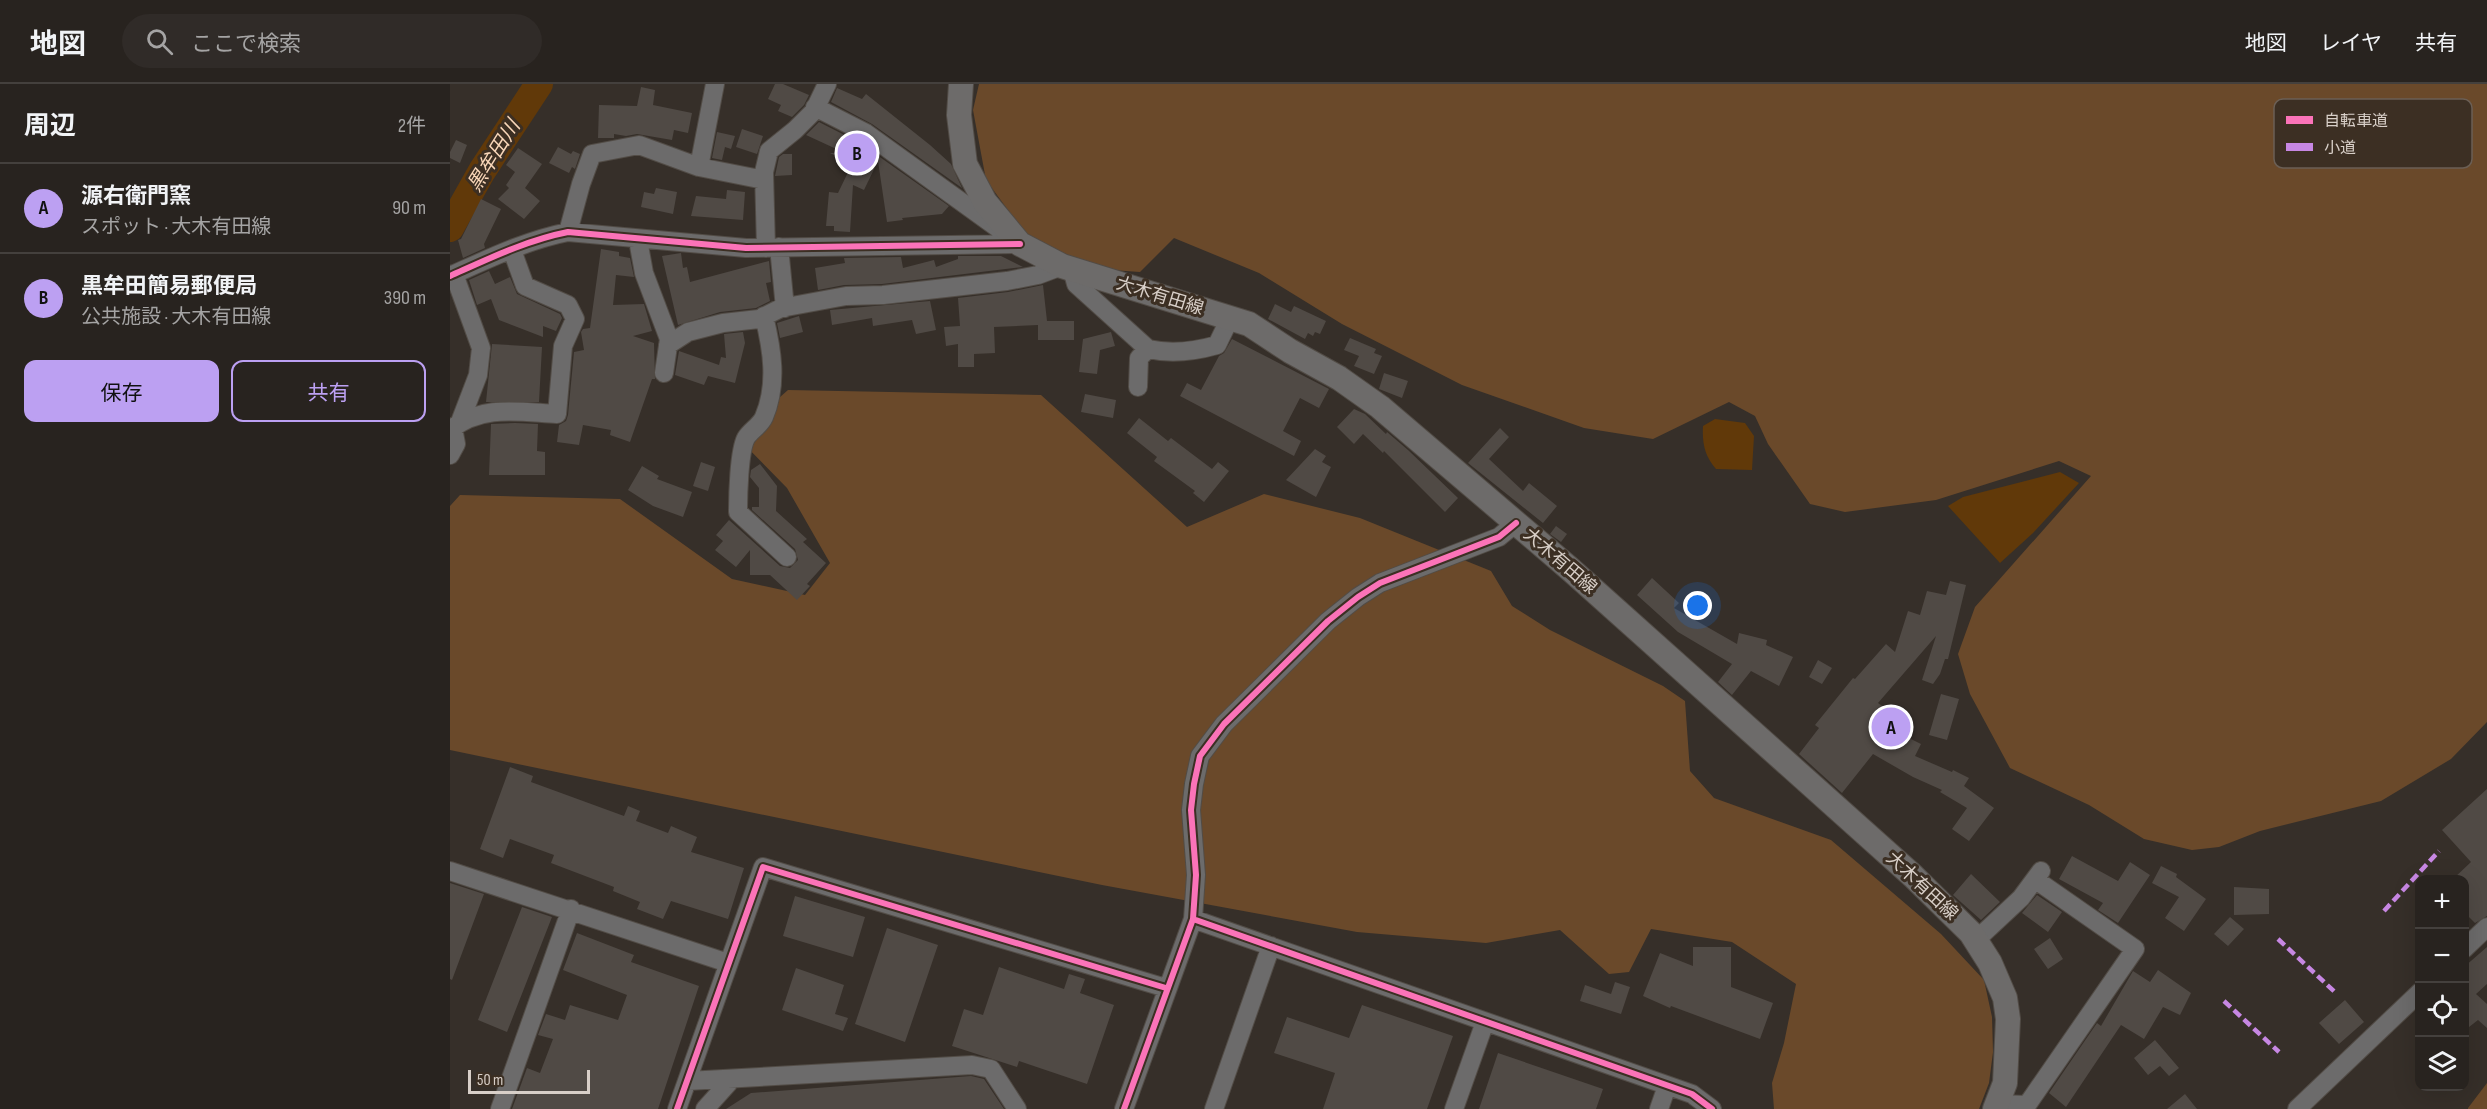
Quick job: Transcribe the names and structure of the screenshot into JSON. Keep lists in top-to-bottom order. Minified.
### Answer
{"streets":{"main road":["大木有田線"]},"water":["黒牟田川"],"legend":["自転車道","小道"],"scale_bar":"50 m","page":{"header":"地図","search":"ここで検索","nav":["地図","レイヤ","共有"],"heading":["周辺","2件"],"pins":["B","A"],"list":[{"mark":"A","name":"源右衛門窯","note":"スポット · 大木有田線","value":"90 m"},{"mark":"B","name":"黒牟田簡易郵便局","note":"公共施設 · 大木有田線","value":"390 m"}],"buttons":["保存","共有"],"map_buttons":["+","−"],"scale":"50 m"}}
